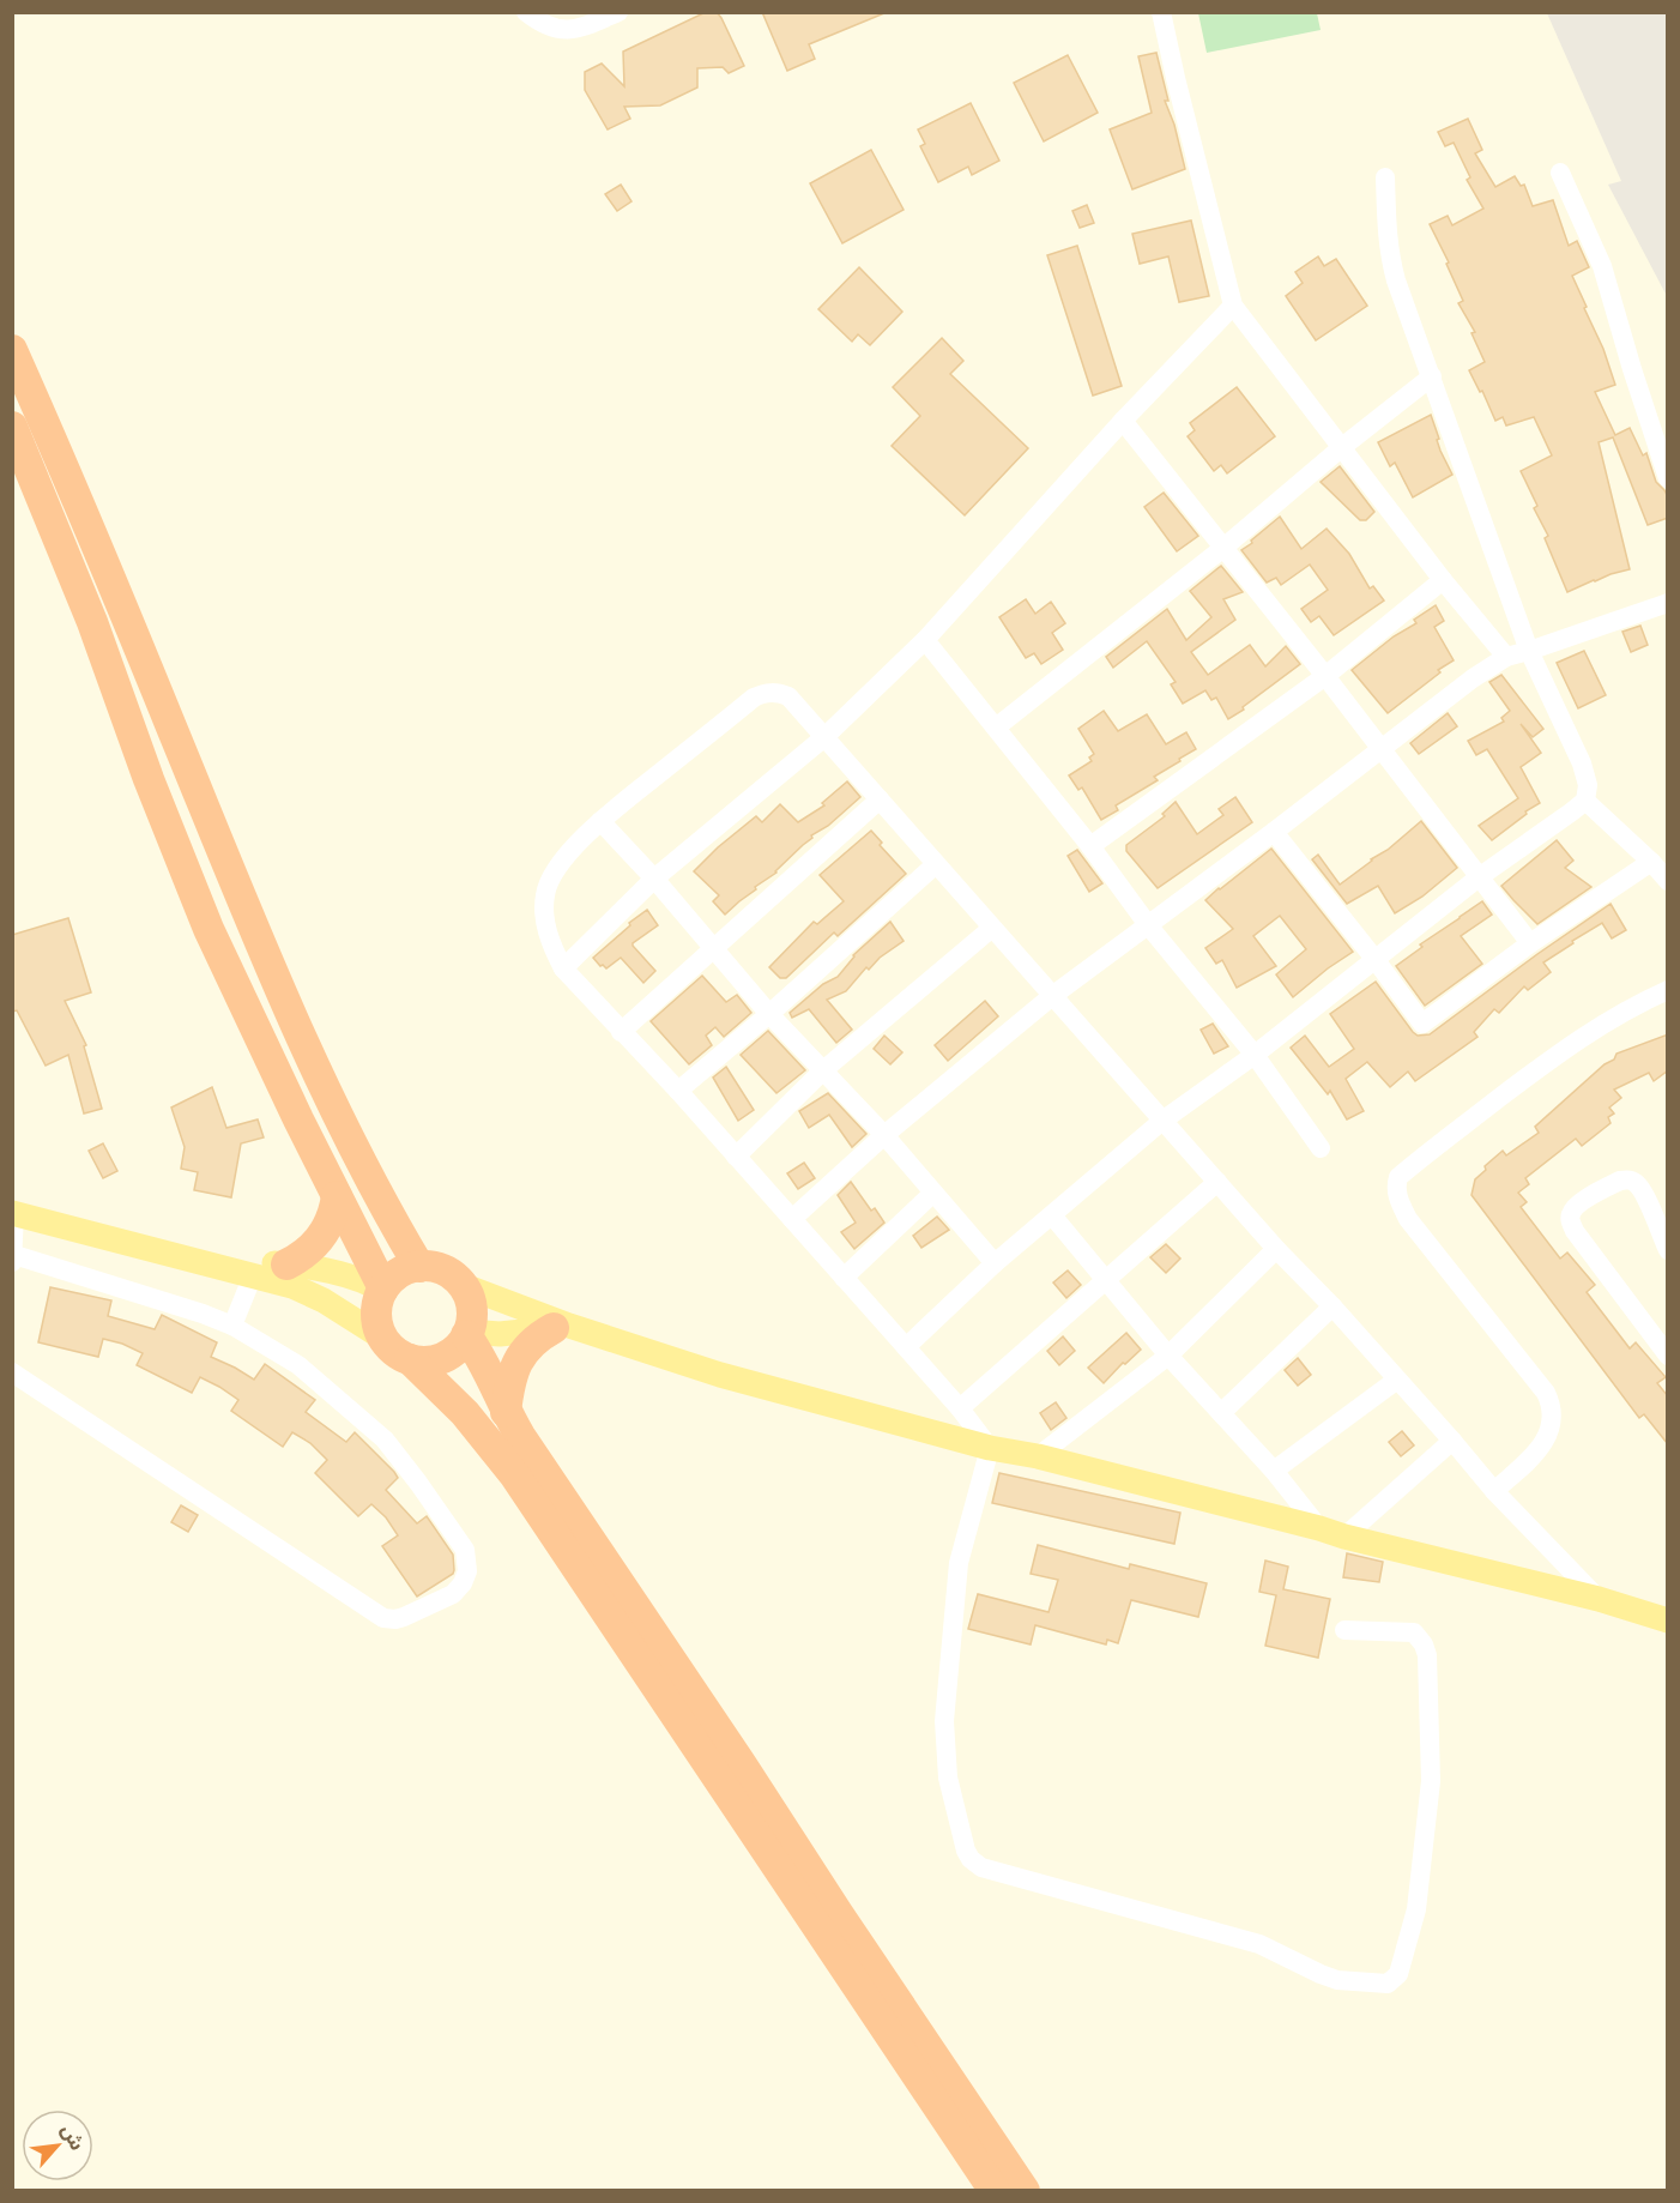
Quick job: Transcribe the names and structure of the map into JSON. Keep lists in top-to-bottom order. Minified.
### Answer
{"north":"top right"}
